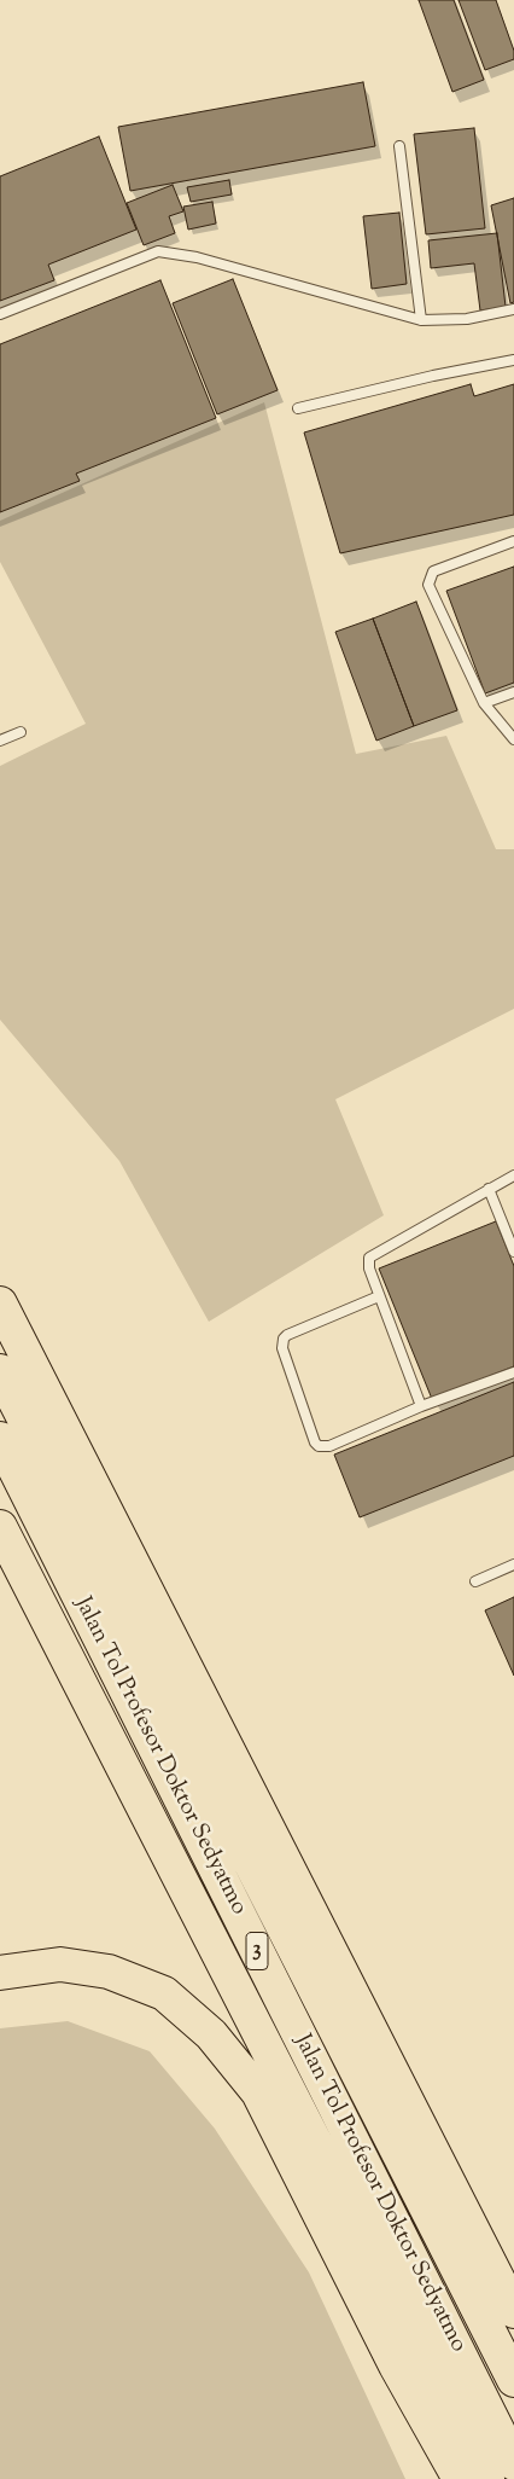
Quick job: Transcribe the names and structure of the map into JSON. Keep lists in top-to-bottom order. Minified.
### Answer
{"streets":{"highway":["Jalan Tol Profesor Doktor Sedyatmo","3"]}}
